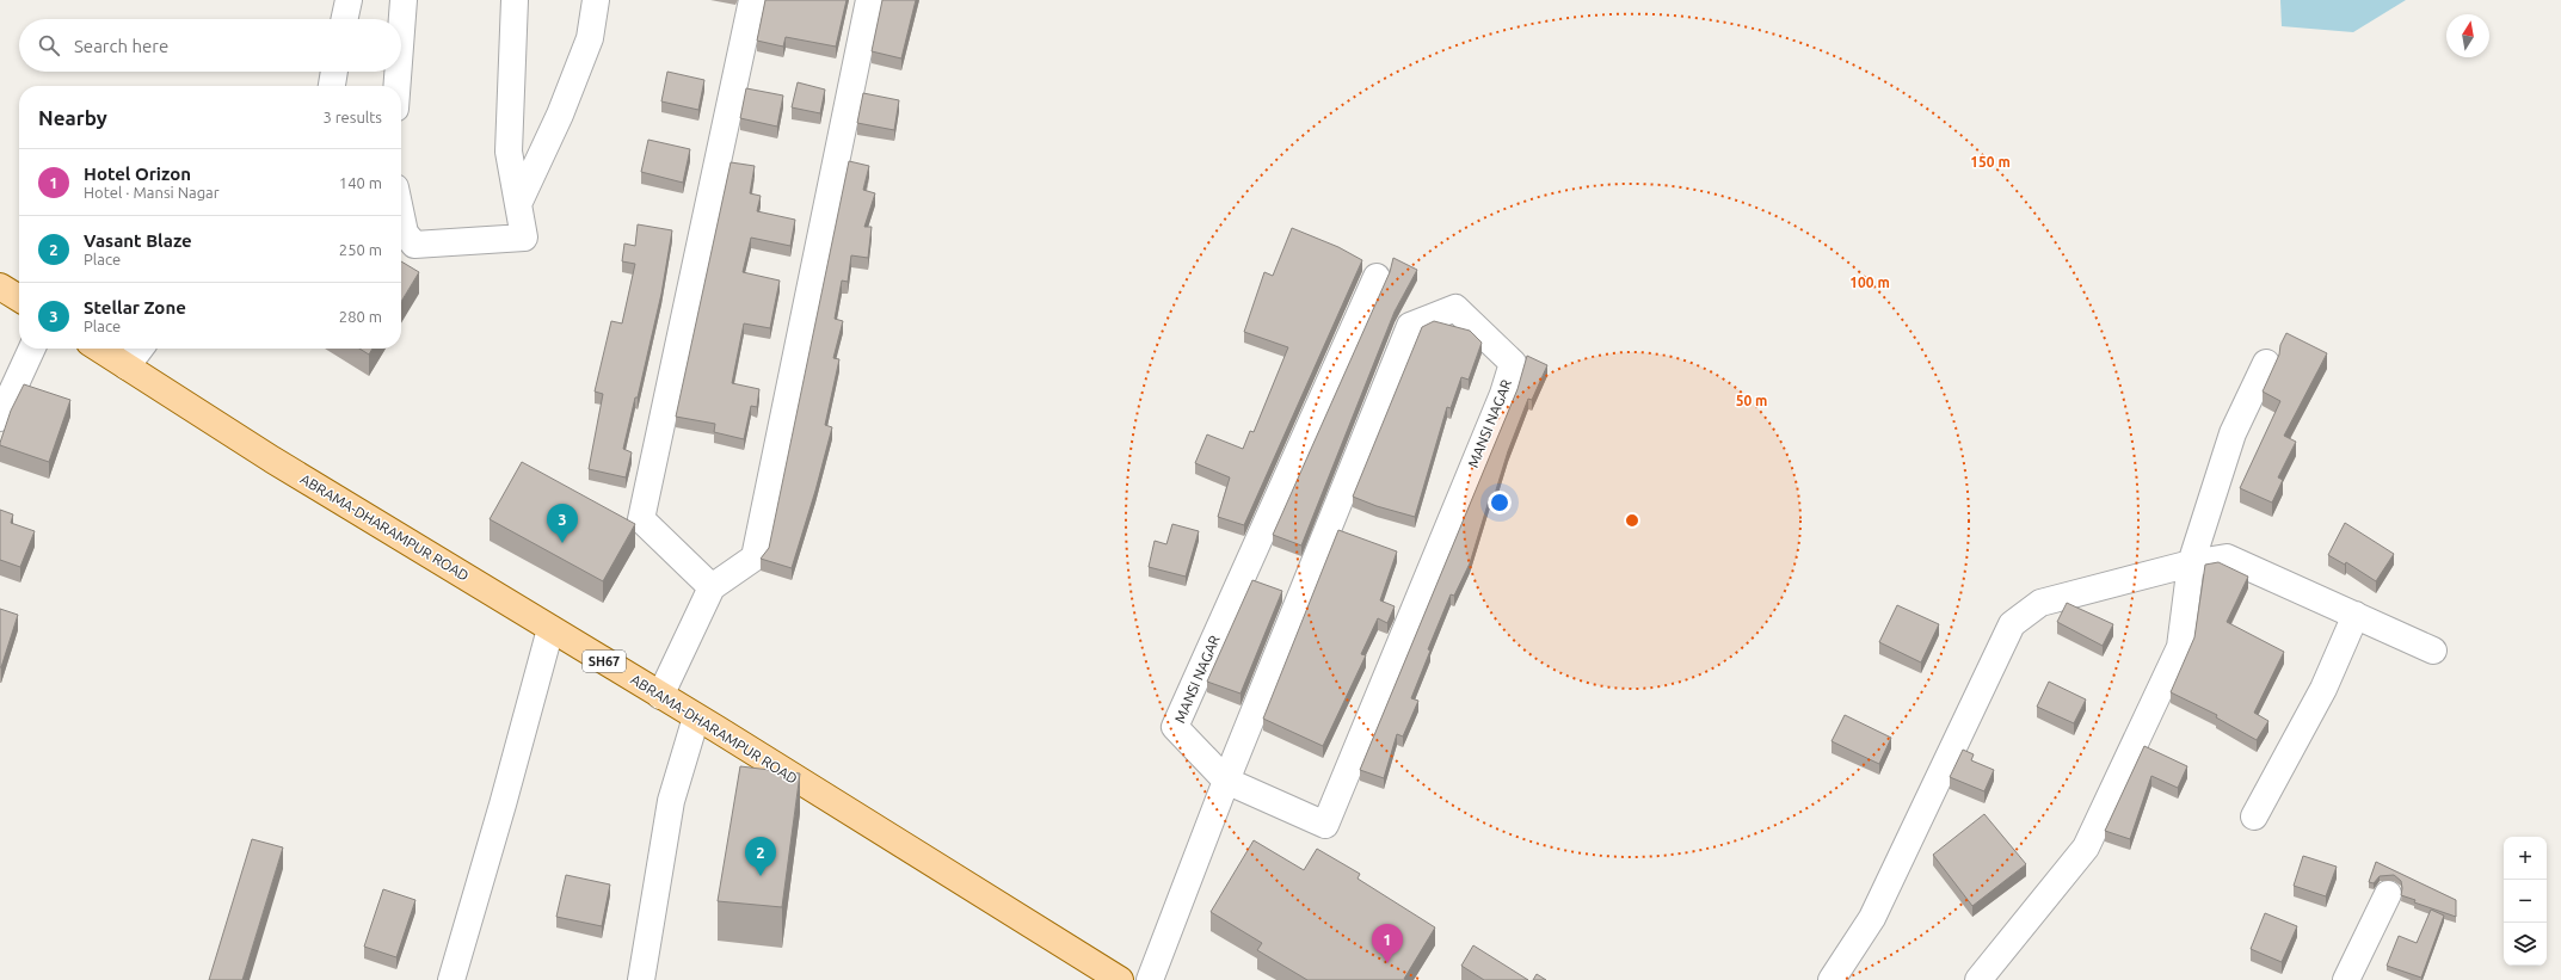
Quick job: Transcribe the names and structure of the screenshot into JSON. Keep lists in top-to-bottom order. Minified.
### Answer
{"streets":{"main road":["ABRAMA-DHARAMPUR ROAD","SH67"],"street":["MANSI NAGAR"]},"north":"top","page":{"search":"Search here","heading":["Nearby","3 results"],"list":[{"mark":"1","name":"Hotel Orizon","note":"Hotel · Mansi Nagar","value":"140 m"},{"mark":"2","name":"Vasant Blaze","note":"Place","value":"250 m"},{"mark":"3","name":"Stellar Zone","note":"Place","value":"280 m"}],"pins":["3","2","1"],"map_buttons":["+","−"]},"rings":["150 m","100 m","50 m"]}
